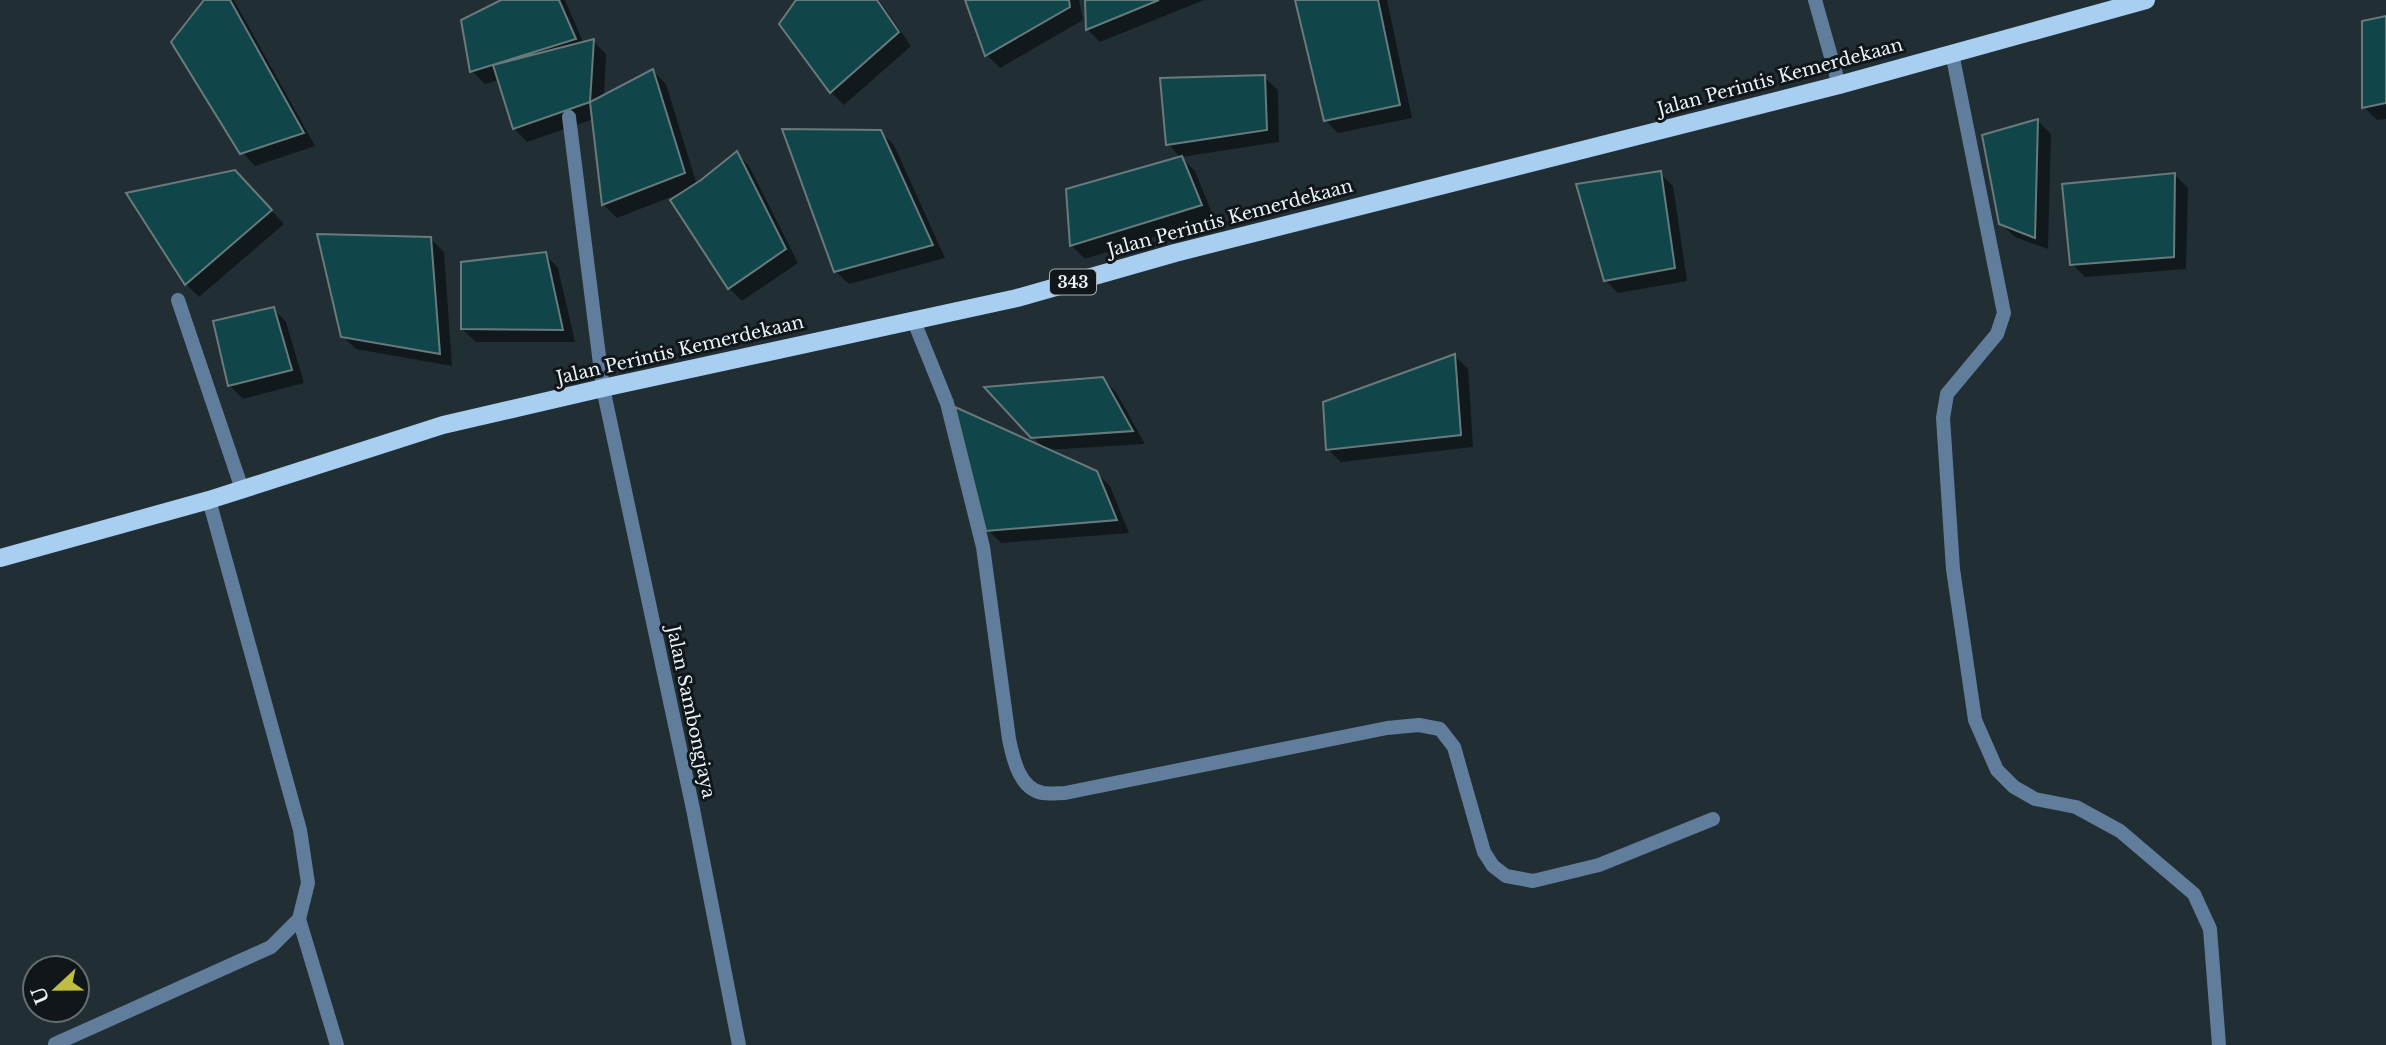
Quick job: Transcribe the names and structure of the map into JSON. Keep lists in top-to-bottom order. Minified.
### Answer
{"streets":{"main road":["Jalan Perintis Kemerdekaan","343"],"street":["Jalan Sambongjaya"]},"crossings":[["Jalan Perintis Kemerdekaan","Jalan Sambongjaya"]],"north":"left"}
